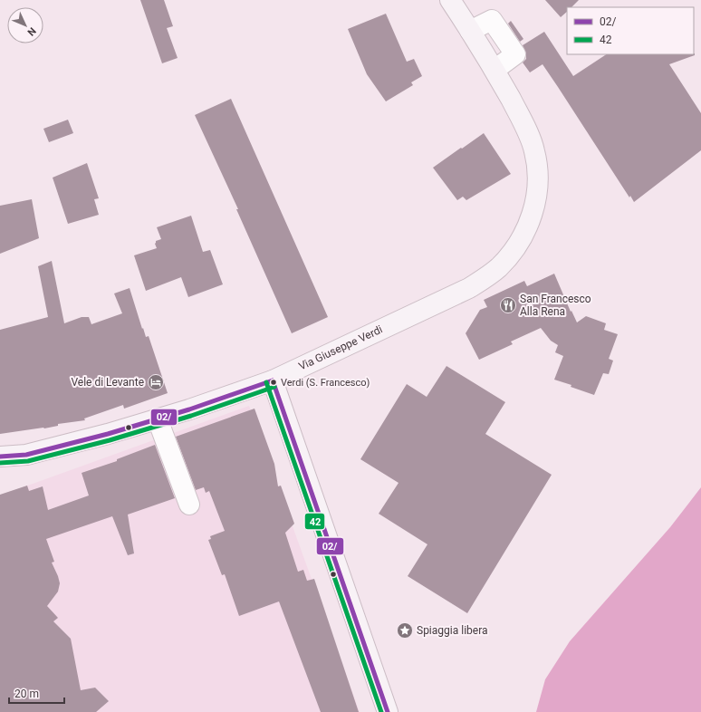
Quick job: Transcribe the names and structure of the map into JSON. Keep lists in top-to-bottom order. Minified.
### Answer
{"streets":{"main road":["Via Giuseppe Verdi"]},"places":{"restaurant":["San Francesco Alla Rena"],"hotel":["Vele di Levante"],"other":["Verdi (S. Francesco)"],"place":["Spiaggia libera"]},"lines":["transit line 02/","transit line 42"],"legend":["02/","42"],"scale_bar":"20 m","north":"bottom right"}
